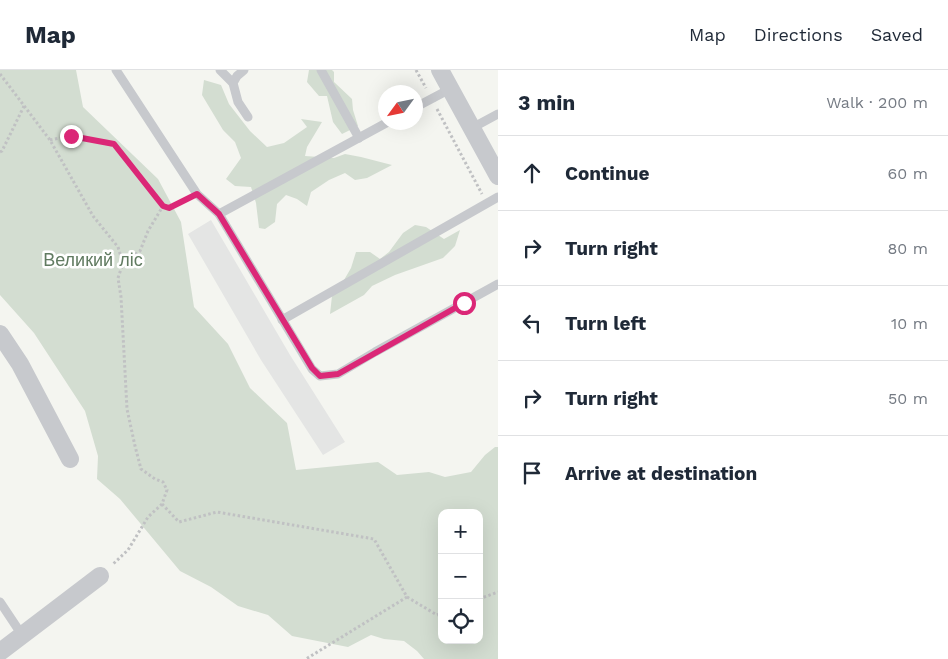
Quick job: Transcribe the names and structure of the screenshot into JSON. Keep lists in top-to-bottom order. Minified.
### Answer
{"parks":["Великий ліс"],"north":"bottom left","page":{"header":"Map","nav":["Map","Directions","Saved"],"heading":["3 min","Walk · 200 m"],"list":[["Continue","60 m"],["Turn right","80 m"],["Turn left","10 m"],["Turn right","50 m"],"Arrive at destination"],"map_buttons":["+","−"]}}
